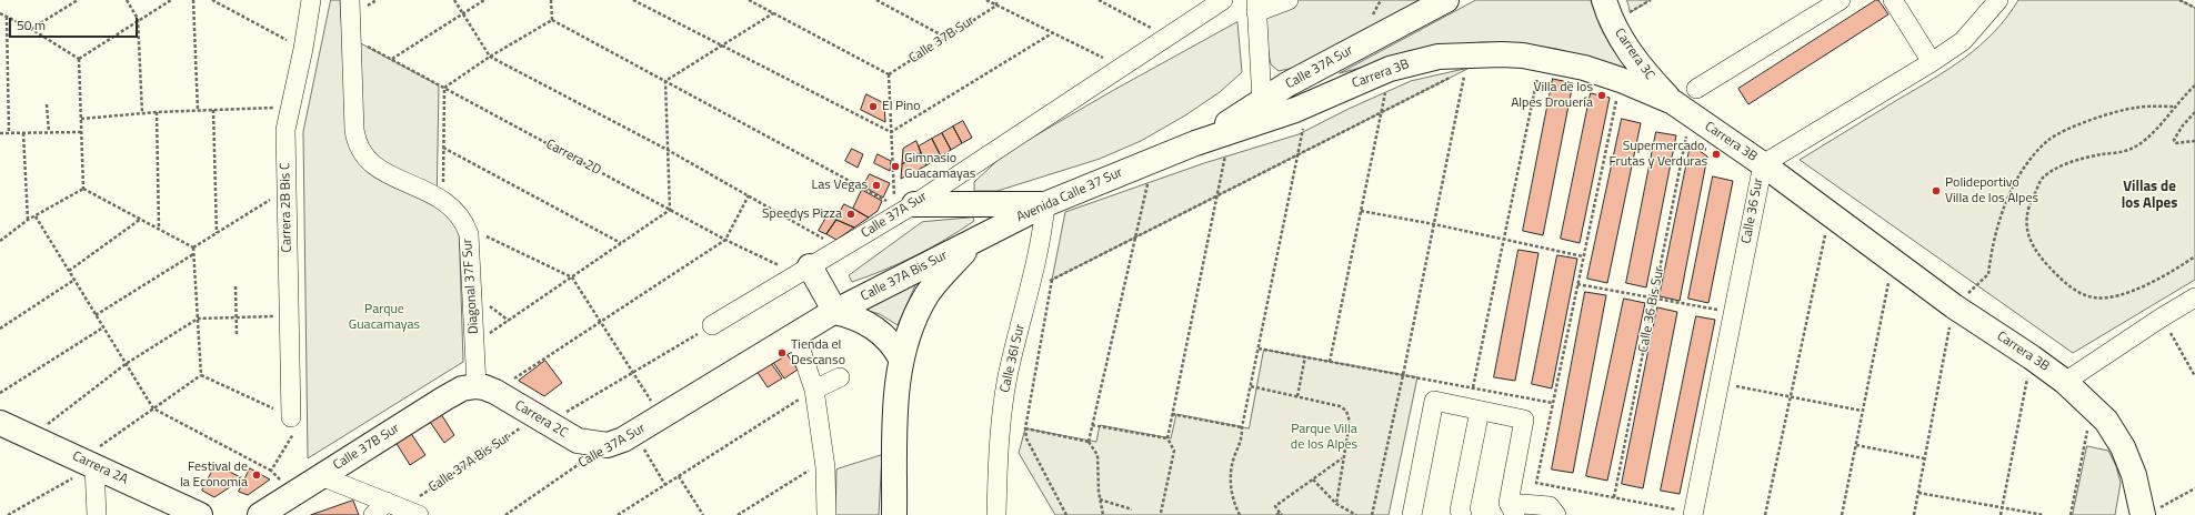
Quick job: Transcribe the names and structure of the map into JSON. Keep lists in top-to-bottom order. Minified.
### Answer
{"streets":{"main road":["Calle 37B Sur","Carrera 3C","Calle 37A Sur","Carrera 3B","Avenida Calle 37 Sur","Calle 37A Bis Sur","Carrera 2C","Carrera 2A"],"street":["Carrera 2B Bis C","Calle 36 Sur","Diagonal 37F Sur","Calle 36I Sur"],"path":["Carrera 2D","Calle 36 Bis Sur"]},"crossings":[["Calle 37B Sur","Diagonal 37F Sur"],["Calle 37B Sur","Carrera 2C"],["Carrera 3C","Carrera 3B"],["Calle 37A Sur","Carrera 3B"],["Calle 37A Sur","Carrera 2D"],["Calle 37A Sur","Avenida Calle 37 Sur"],["Calle 37A Sur","Calle 37A Bis Sur"],["Calle 37A Sur","Carrera 2C"],["Carrera 3B","Avenida Calle 37 Sur"],["Carrera 3B","Calle 36 Sur"],["Carrera 2D","Diagonal 37F Sur"],["Avenida Calle 37 Sur","Calle 37A Bis Sur"],["Avenida Calle 37 Sur","Calle 36I Sur"],["Calle 37A Bis Sur","Carrera 2C"],["Diagonal 37F Sur","Carrera 2C"]],"districts":["Villas de los Alpes"],"parks":["Parque Guacamayas","Parque Villa de los Alpes"],"places":["Villa de los Alpes Drouería","El Pino","Supermercado, Frutas y Verduras","Gimnasio Guacamayas","Las Vegas","Polideportivo Villa de los Alpes","Speedys Pizza","Tienda el Descanso","Festival de la Economía"],"scale_bar":"50 m"}
